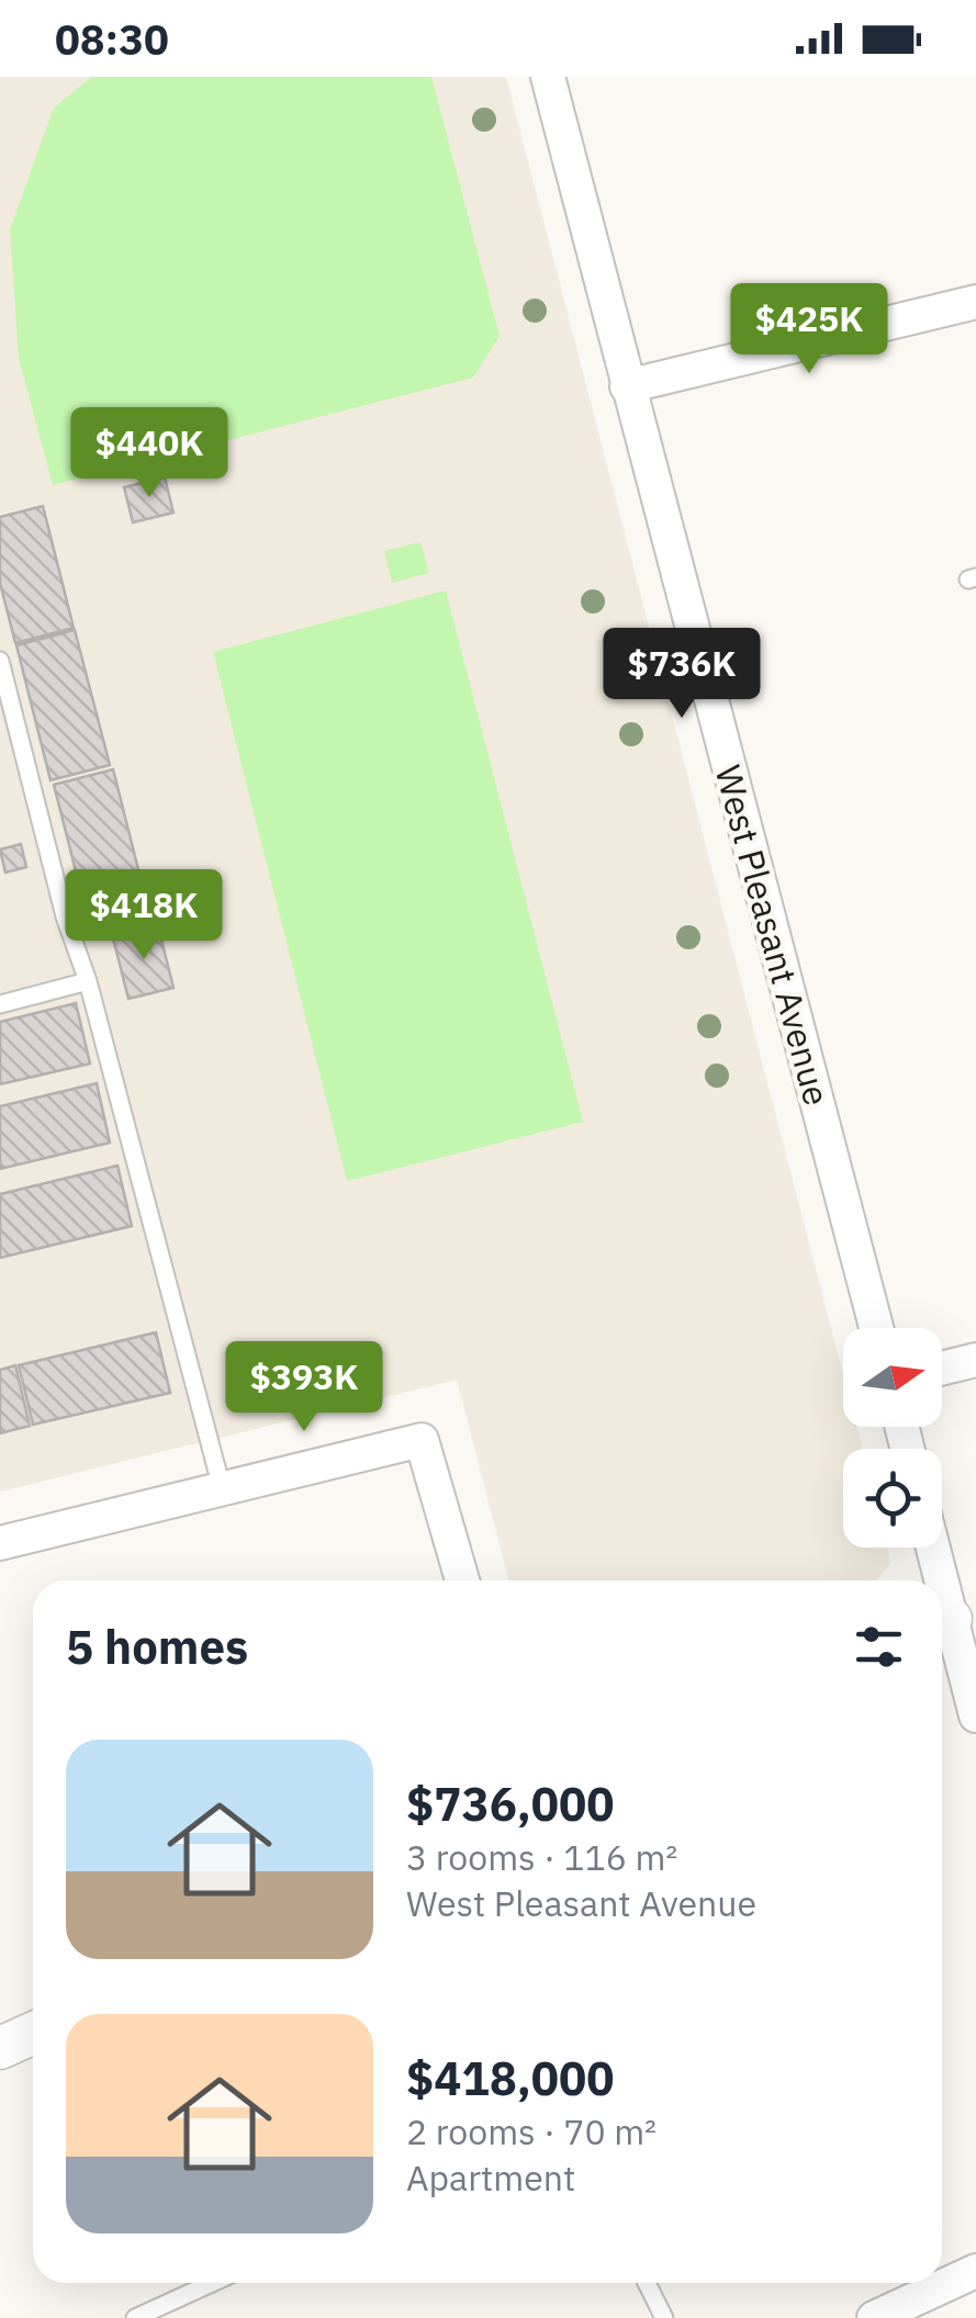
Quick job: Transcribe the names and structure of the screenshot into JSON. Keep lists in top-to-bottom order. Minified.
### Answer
{"streets":{"street":["West Pleasant Avenue"]},"north":"right","page":{"status":"08:30","price":["$425K","$440K","$736K","$418K","$393K"],"heading":"5 homes","list":[{"name":"$736,000","note":"3 rooms · 116 m² · West Pleasant Avenue"},{"name":"$418,000","note":"2 rooms · 70 m² · Apartment"}]}}
